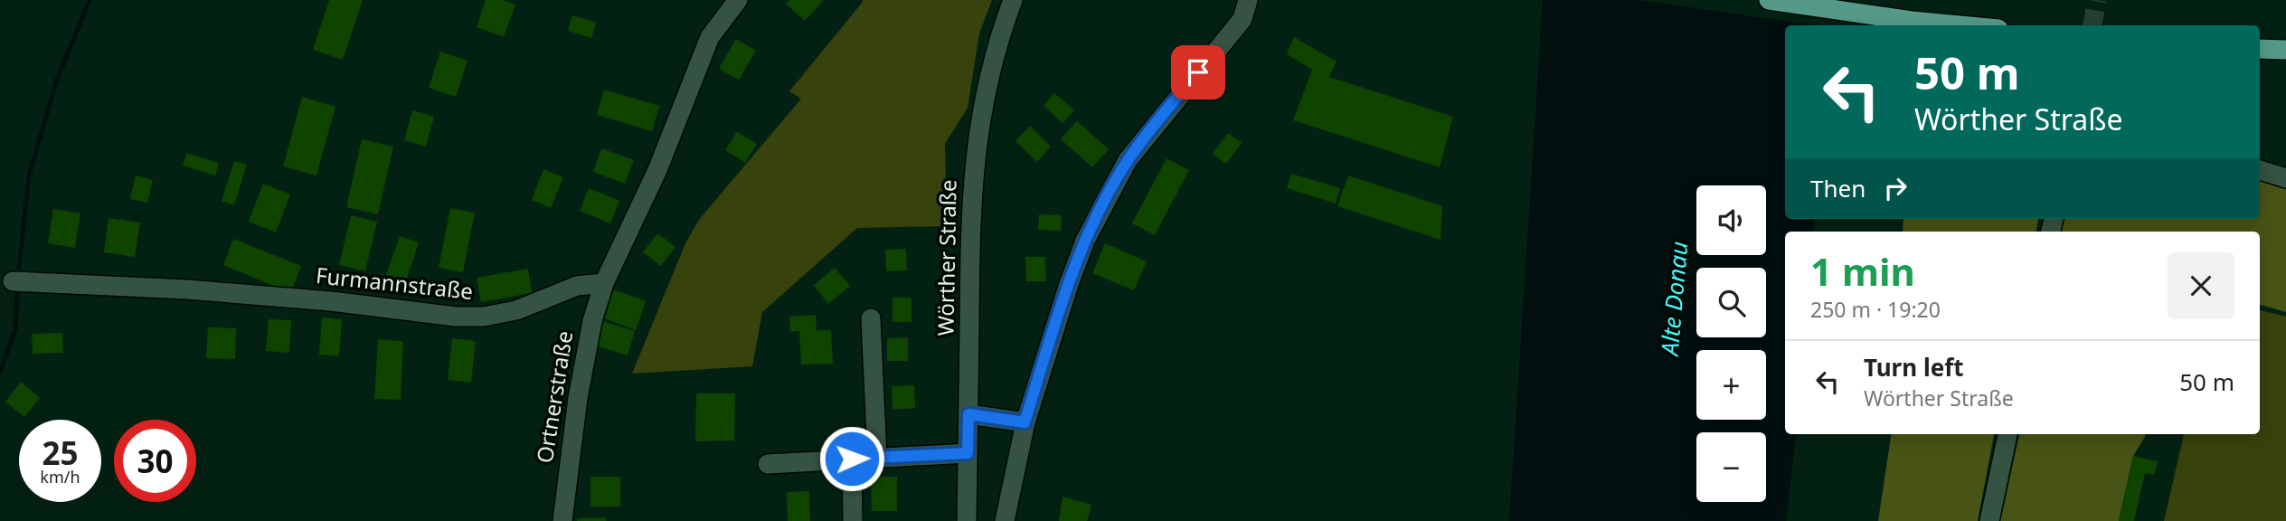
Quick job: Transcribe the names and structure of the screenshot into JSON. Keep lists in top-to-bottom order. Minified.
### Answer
{"streets":{"street":["Wörther Straße","Furmannstraße","Ortnerstraße"]},"crossings":[["Furmannstraße","Ortnerstraße"]],"water":["Alte Donau"],"page":{"turn":["50 m","Wörther Straße"],"then":"Then","map_buttons":["+","−"],"heading":["1 min","250 m · 19:20"],"list":[{"name":"Turn left","note":"Wörther Straße","value":"50 m"}],"speed":"25 km/h","limit":"30"}}
